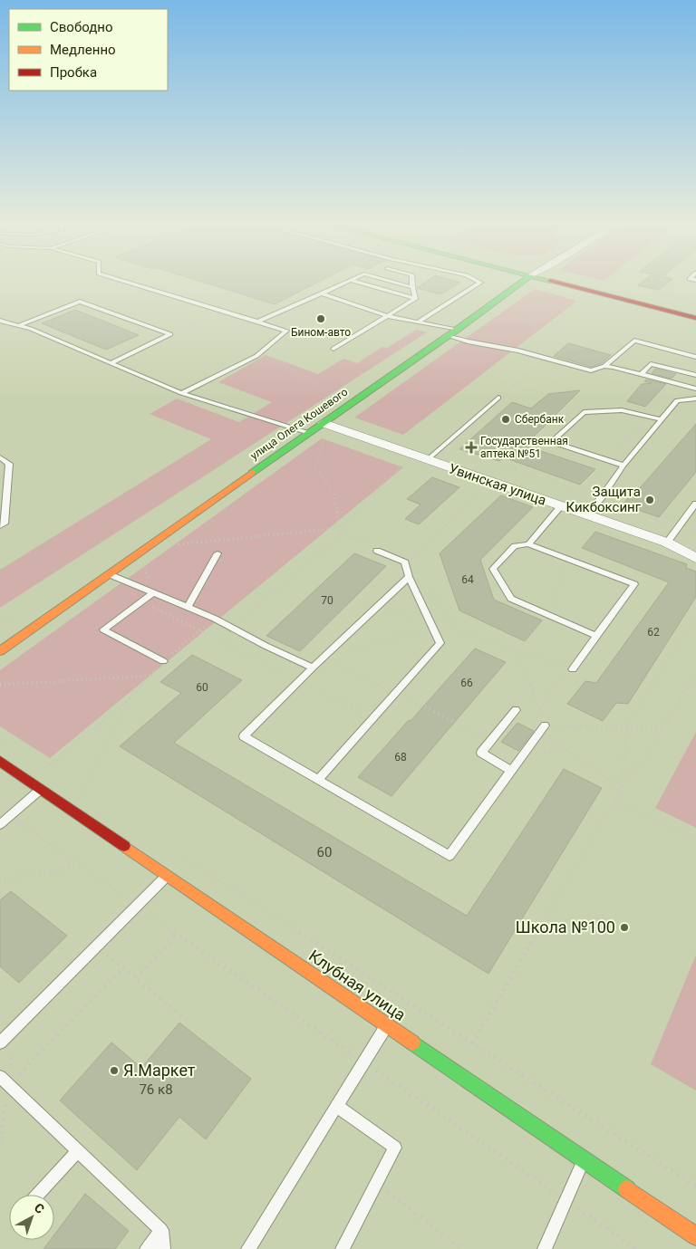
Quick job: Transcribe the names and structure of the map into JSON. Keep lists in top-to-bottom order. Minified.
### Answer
{"streets":{"main road":["улица Олега Кошевого","Клубная улица"],"street":["Увинская улица"]},"crossings":[["улица Олега Кошевого","Увинская улица"]],"places":{"other":["Бином-авто","Сбербанк","Защита Кикбоксинг","Школа №100","Я.Маркет"],"health":["Государственная аптека №51"]},"house_numbers":["64","70","62","66","60","68","60","76 к8"],"legend":["Свободно","Медленно","Пробка"],"north":"top right"}
